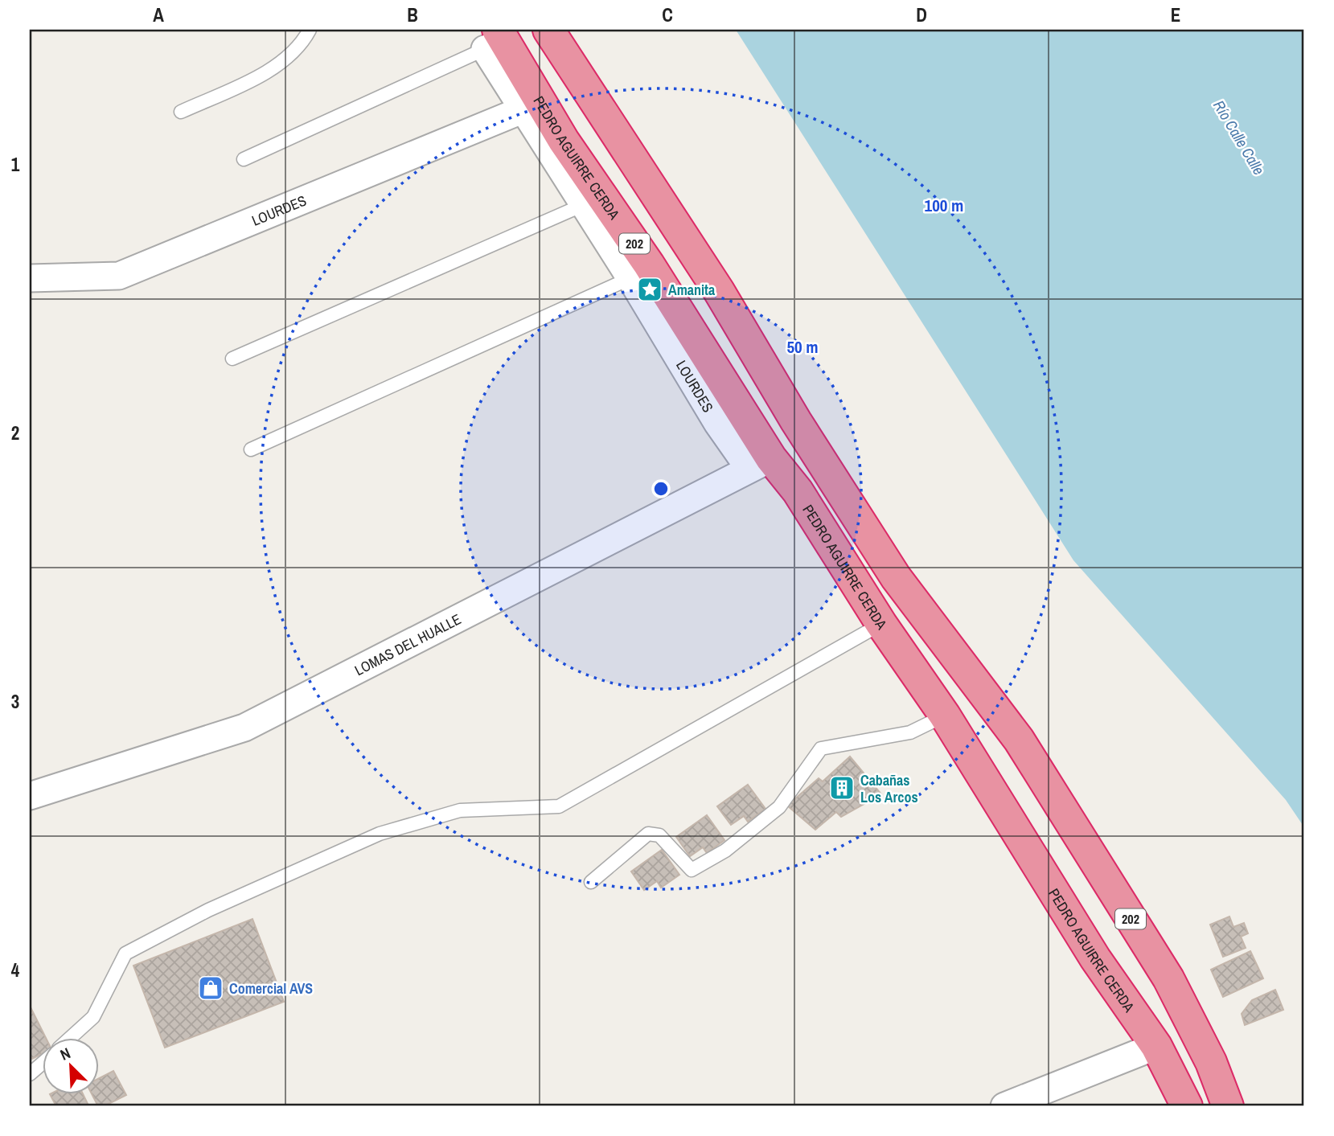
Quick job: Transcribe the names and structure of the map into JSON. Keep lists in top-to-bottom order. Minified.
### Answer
{"streets":{"highway":["PEDRO AGUIRRE CERDA","202"],"street":["LOURDES","LOMAS DEL HUALLE"]},"crossings":[["PEDRO AGUIRRE CERDA","LOURDES"],["PEDRO AGUIRRE CERDA","LOMAS DEL HUALLE"],["LOURDES","LOMAS DEL HUALLE"]],"water":["Río Calle Calle"],"places":{"place":["Amanita"],"building":["Cabañas Los Arcos"],"shop":["Comercial AVS"]},"north":"top left","grid":{"columns":["A","B","C","D","E"],"rows":["1","2","3","4"]},"rings":["100 m","50 m"]}
